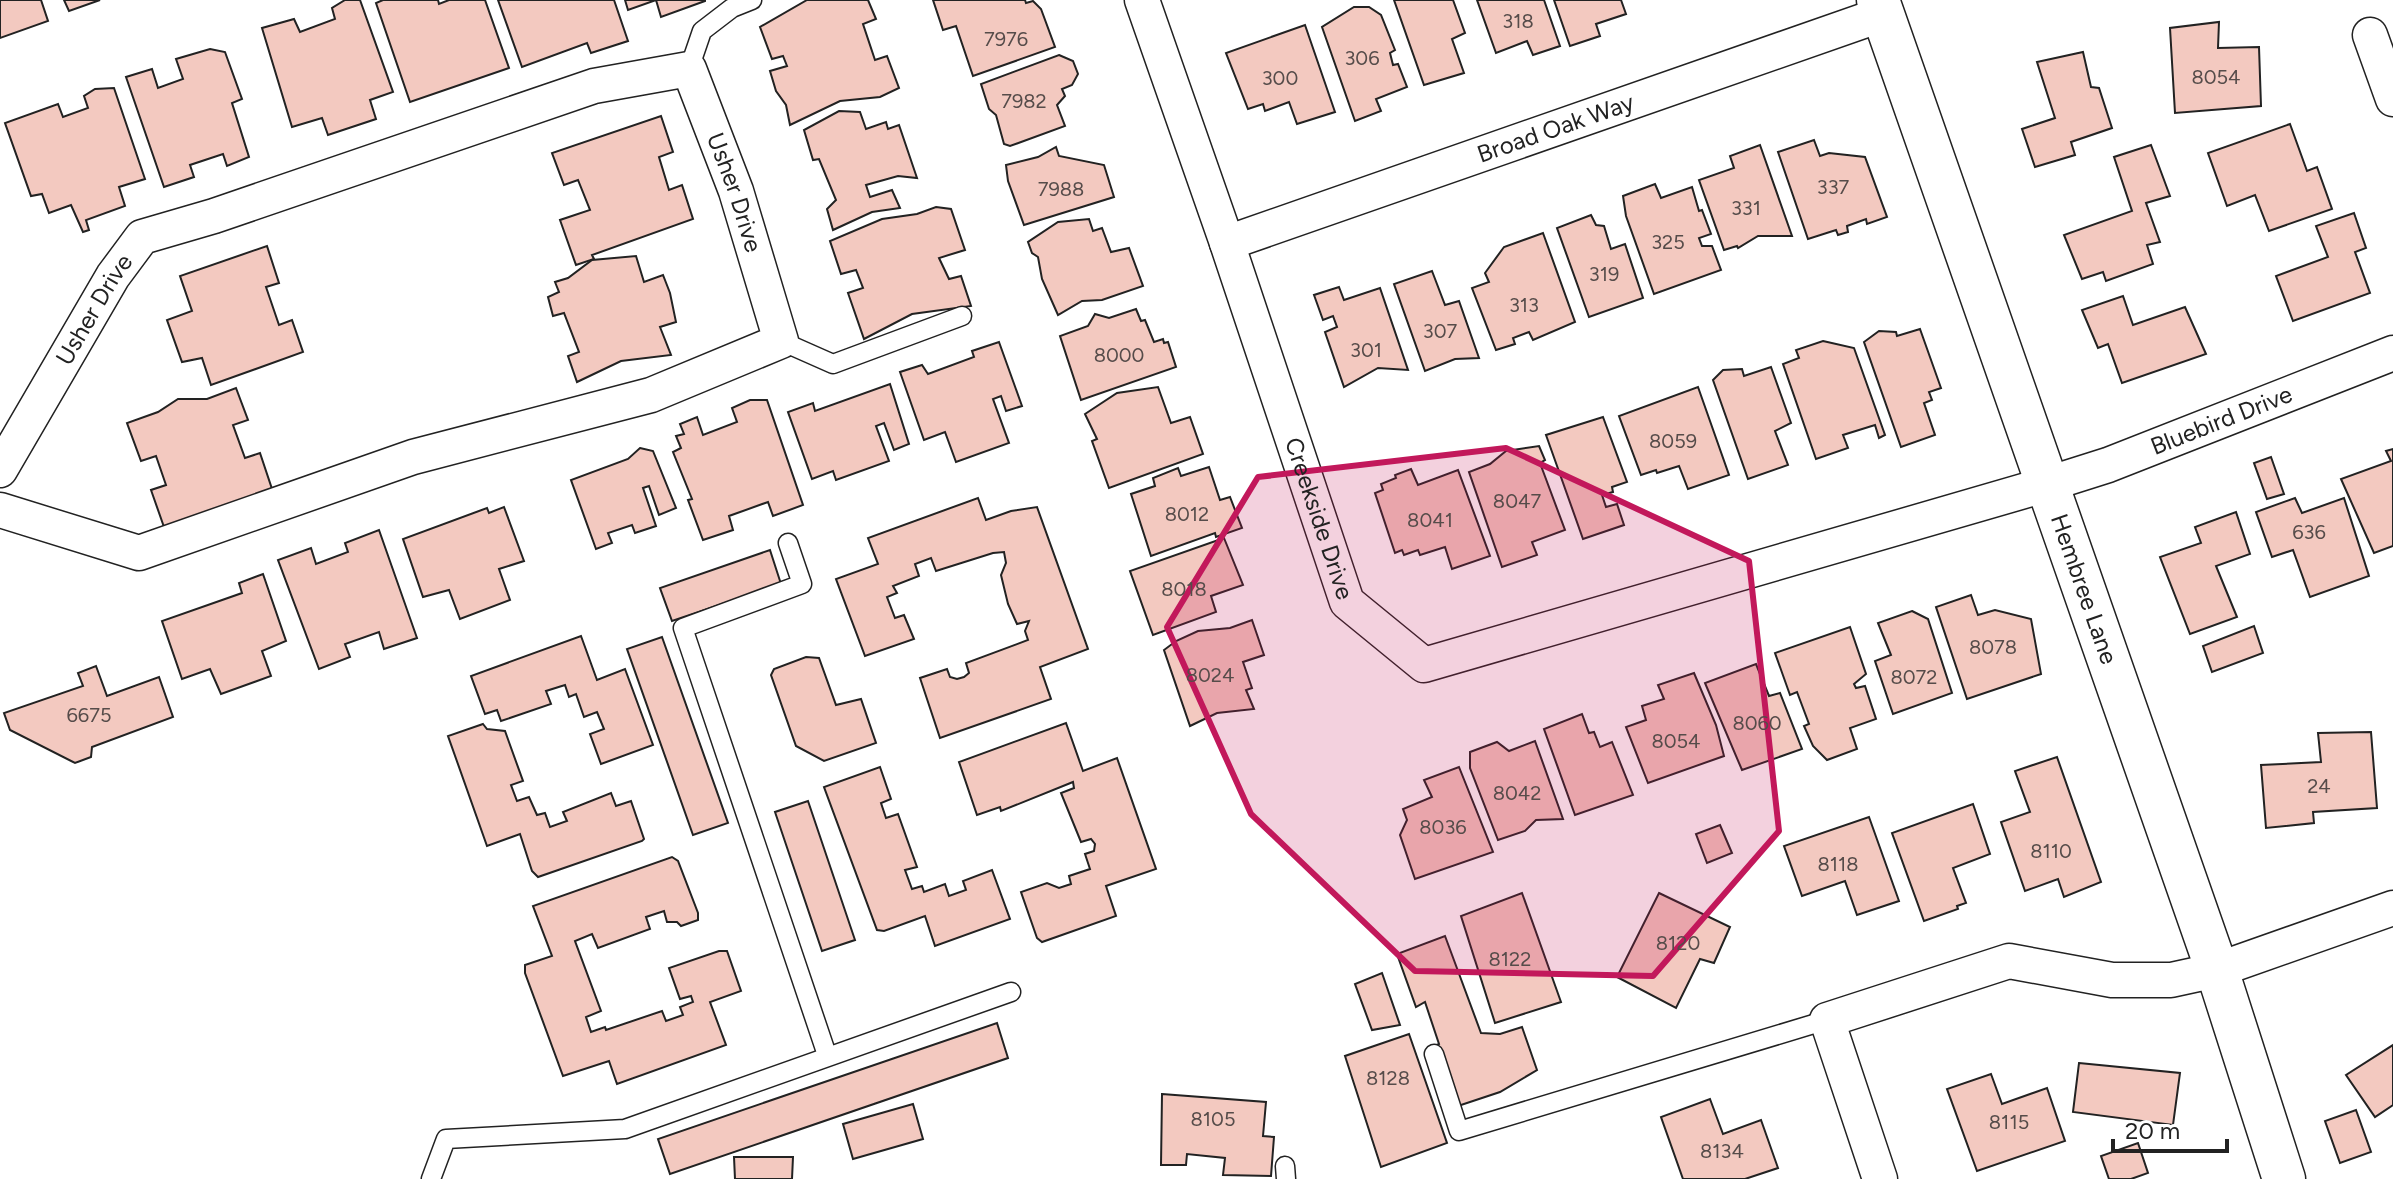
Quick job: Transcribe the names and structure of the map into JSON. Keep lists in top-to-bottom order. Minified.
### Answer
{"streets":{"street":["Broad Oak Way","Usher Drive","Bluebird Drive","Creekside Drive","Hembree Lane"]},"crossings":[["Broad Oak Way","Creekside Drive"],["Broad Oak Way","Hembree Lane"],["Bluebird Drive","Creekside Drive"],["Bluebird Drive","Hembree Lane"],["Creekside Drive","Hembree Lane"]],"house_numbers":["318","7976","306","8054","300","7982","337","7988","331","325","319","313","307","301","8000","8059","8047","8012","8041","636","8018","8078","8024","8072","6675","8060","8054","24","8042","8036","8110","8118","8120","8122","8128","8105","8115","8134"],"scale_bar":"20 m"}
